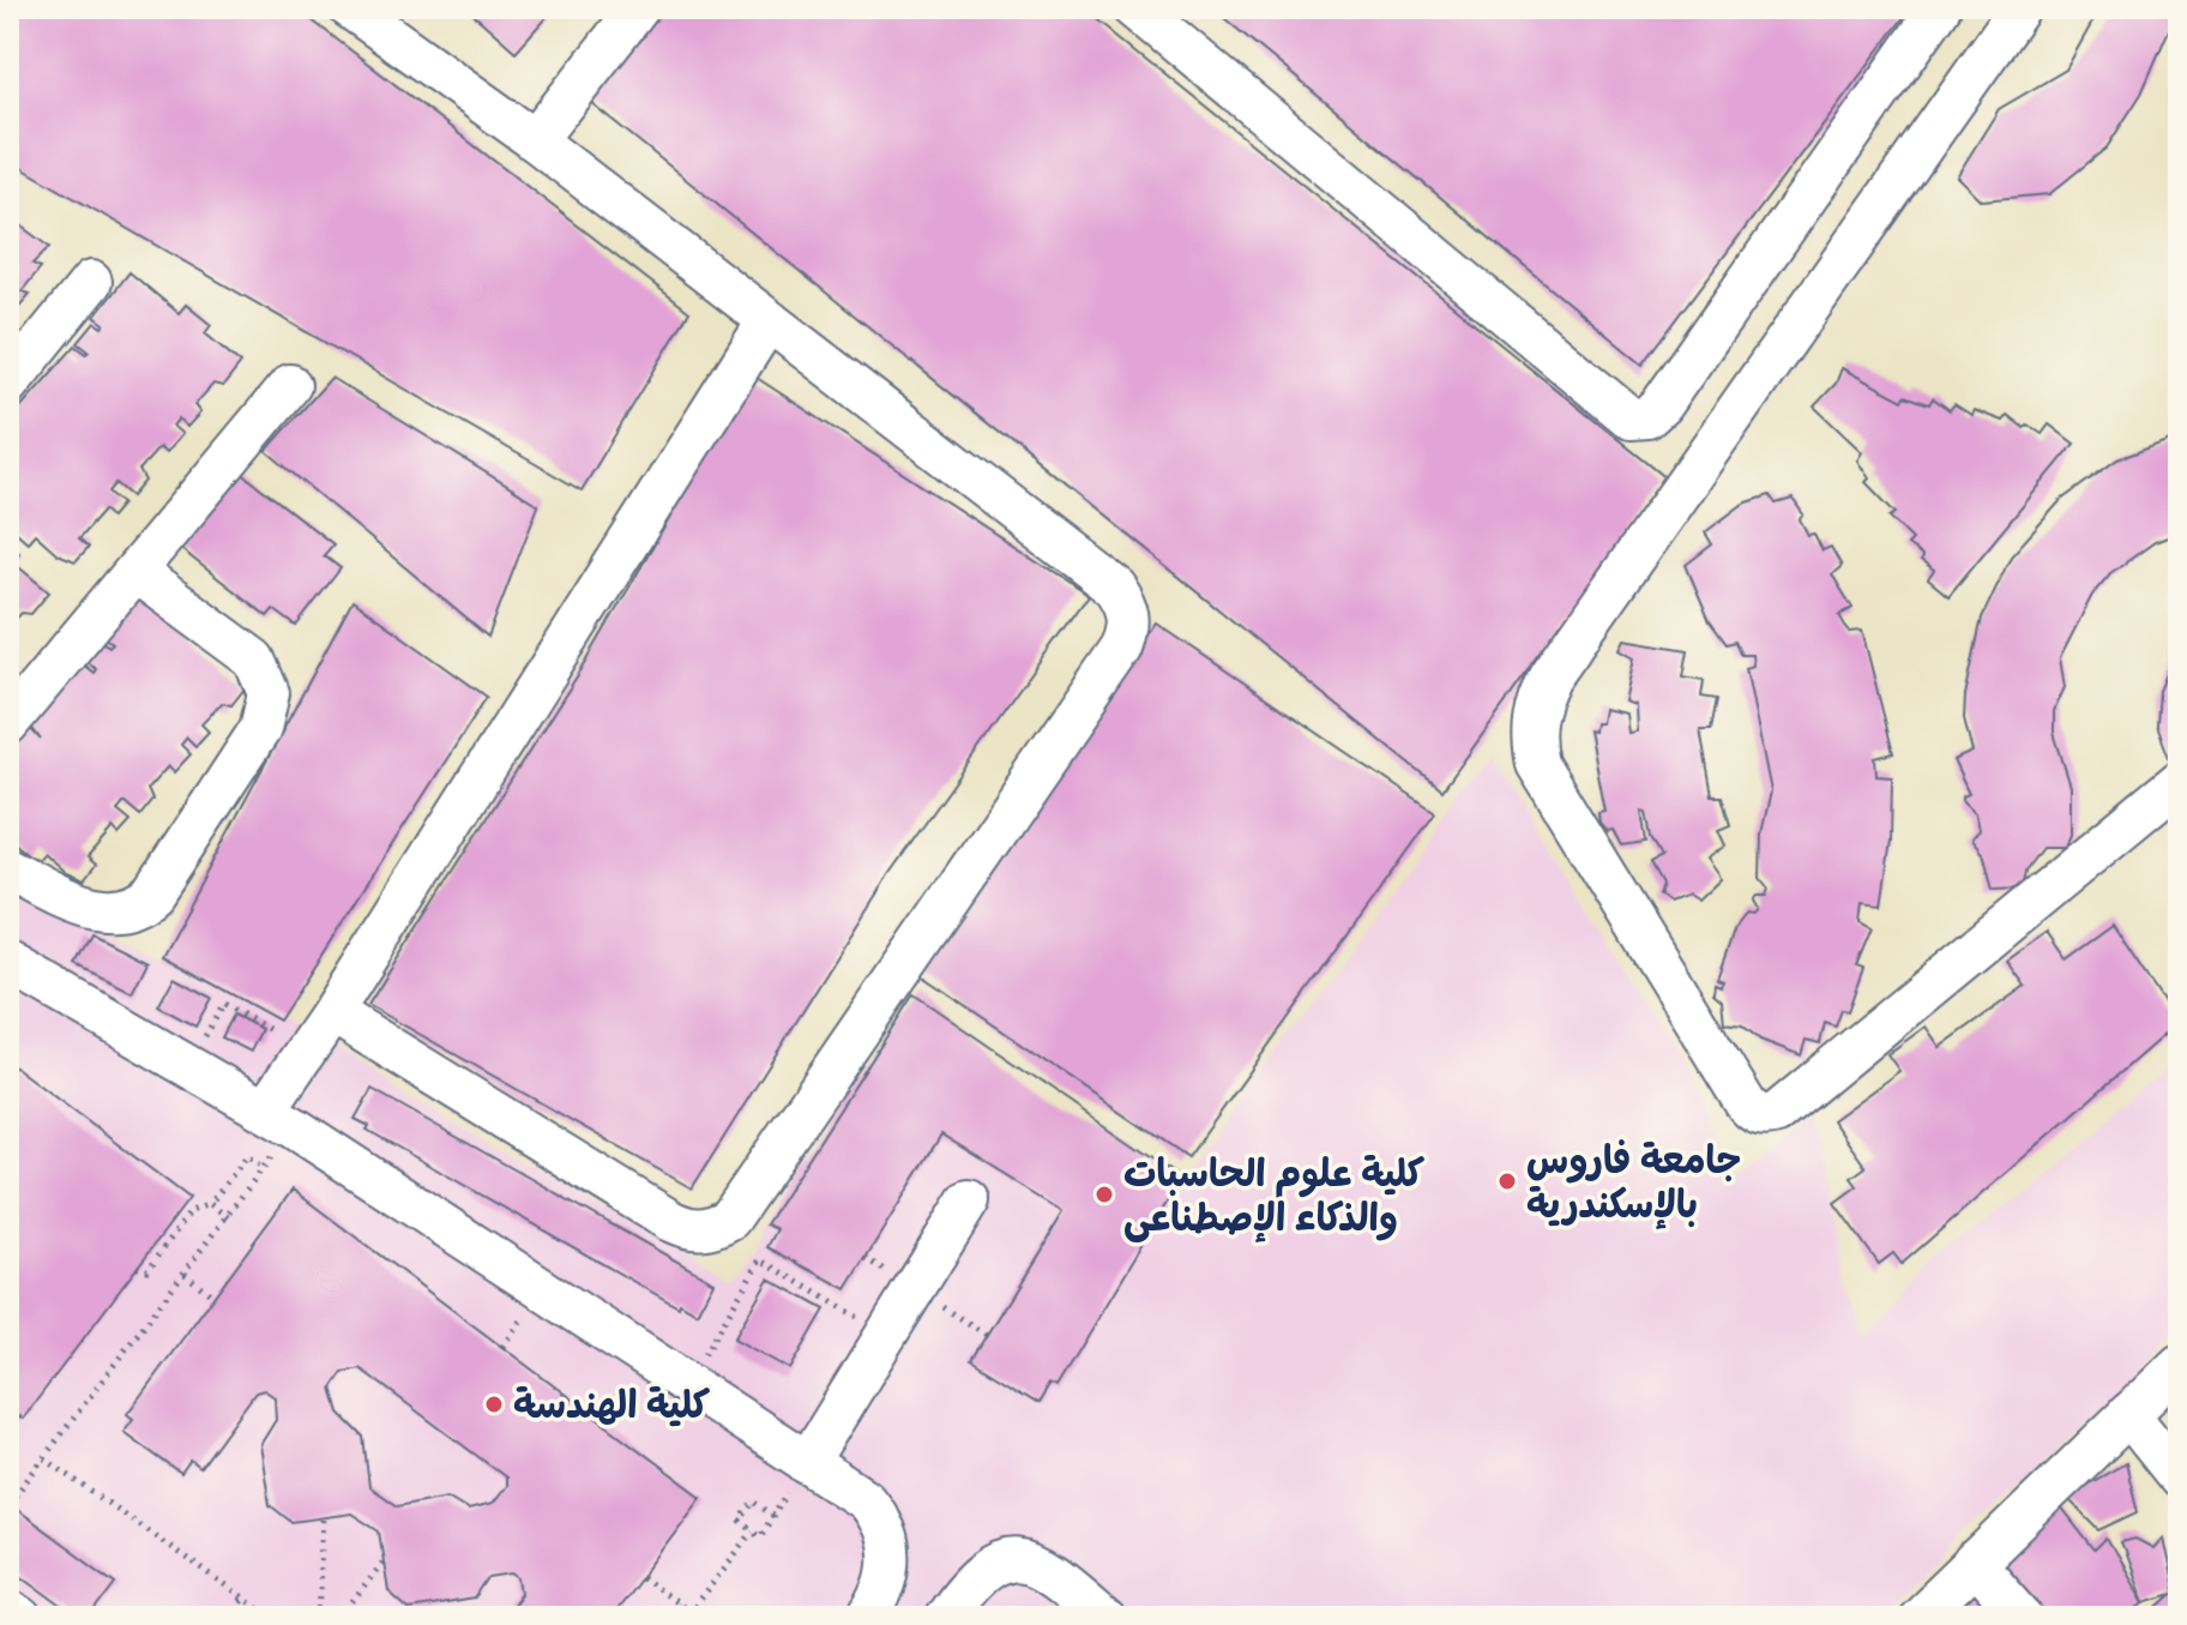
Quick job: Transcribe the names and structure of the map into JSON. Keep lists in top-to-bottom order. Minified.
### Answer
{"places":["جامعة فاروس بالإسكندرية","كلية علوم الحاسبات والذكاء الإصطناعى","كلية الهندسة"]}
